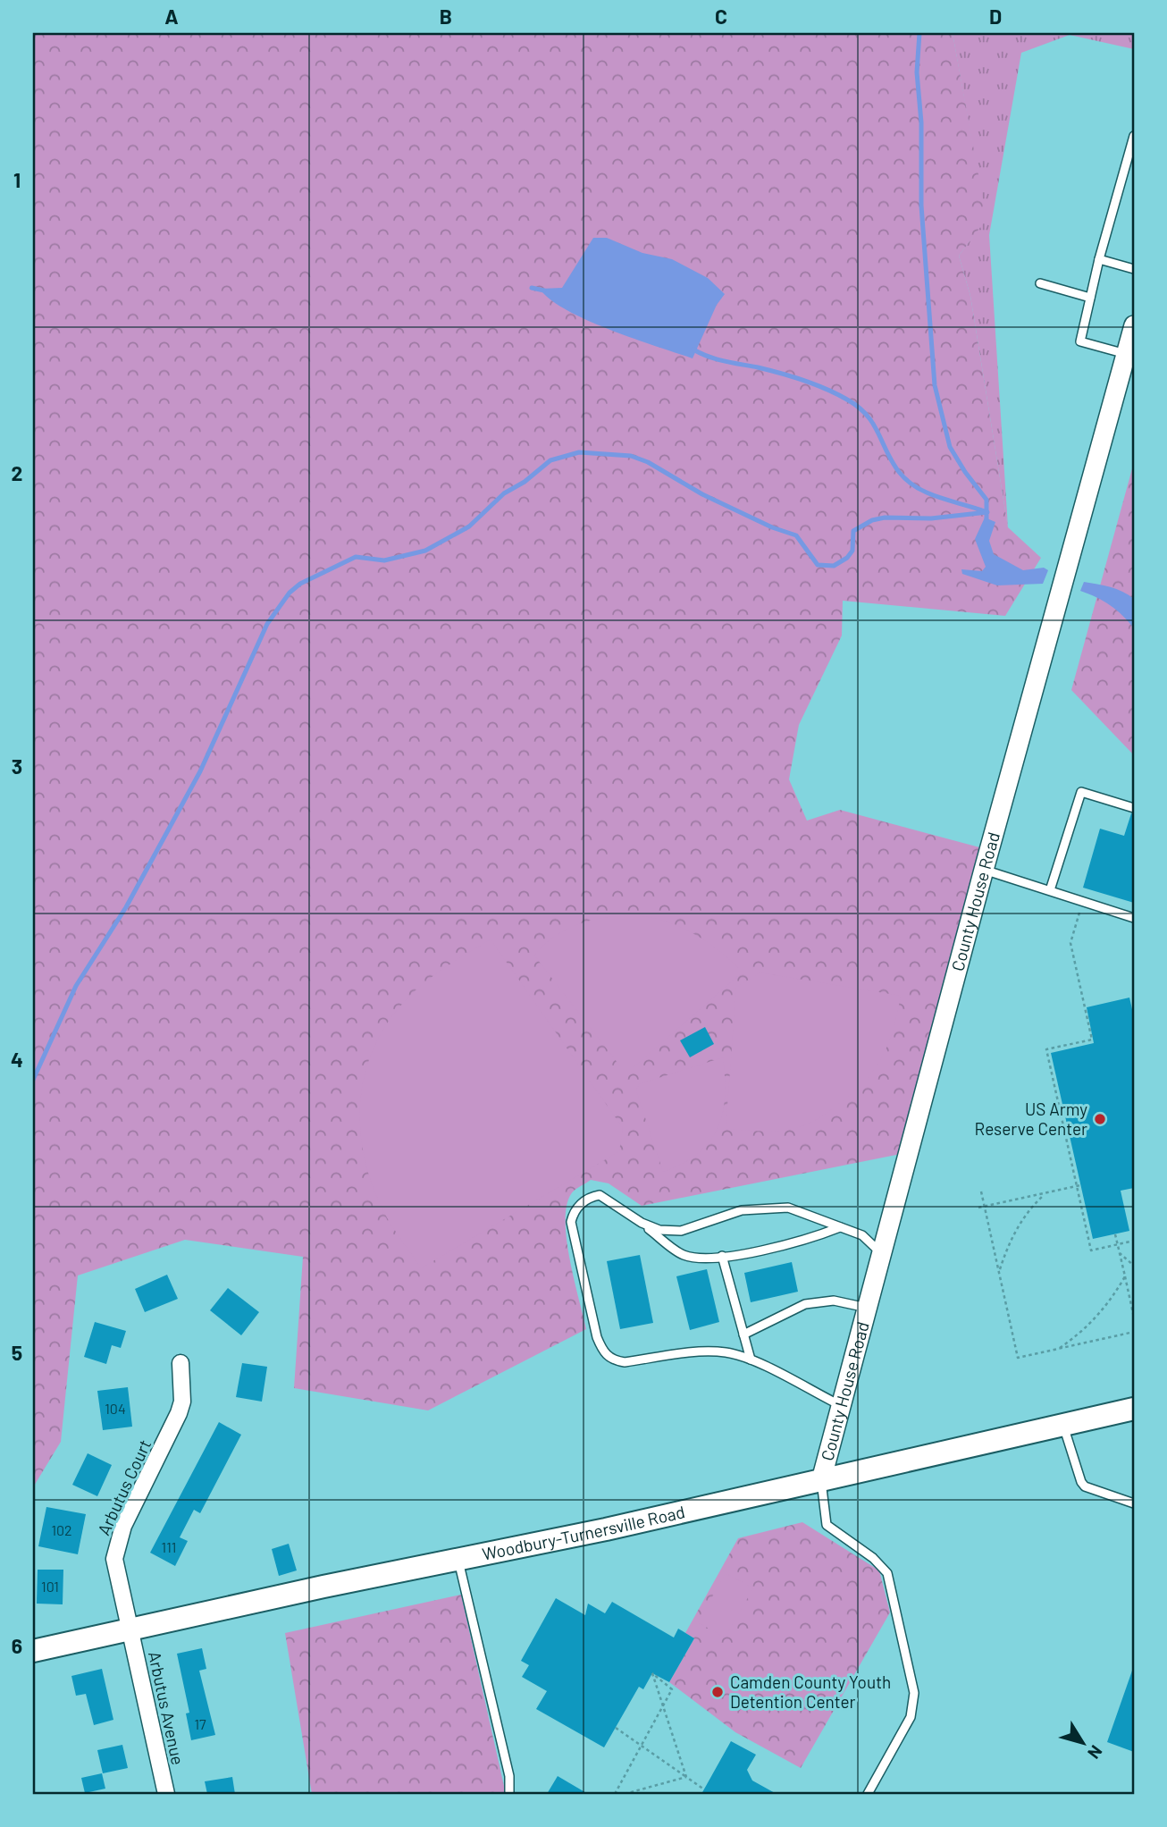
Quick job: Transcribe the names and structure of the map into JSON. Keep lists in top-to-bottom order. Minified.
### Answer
{"streets":{"main road":["Woodbury-Turnersville Road"],"street":["County House Road","Arbutus Court","Arbutus Avenue"]},"crossings":[["County House Road","Woodbury-Turnersville Road"],["Arbutus Court","Woodbury-Turnersville Road"],["Arbutus Court","Arbutus Avenue"],["Woodbury-Turnersville Road","Arbutus Avenue"]],"places":["US Army Reserve Center","Camden County Youth Detention Center"],"house_numbers":["104","102","111","101","17"],"north":"bottom right","grid":{"columns":["A","B","C","D"],"rows":["1","2","3","4","5","6"]}}
